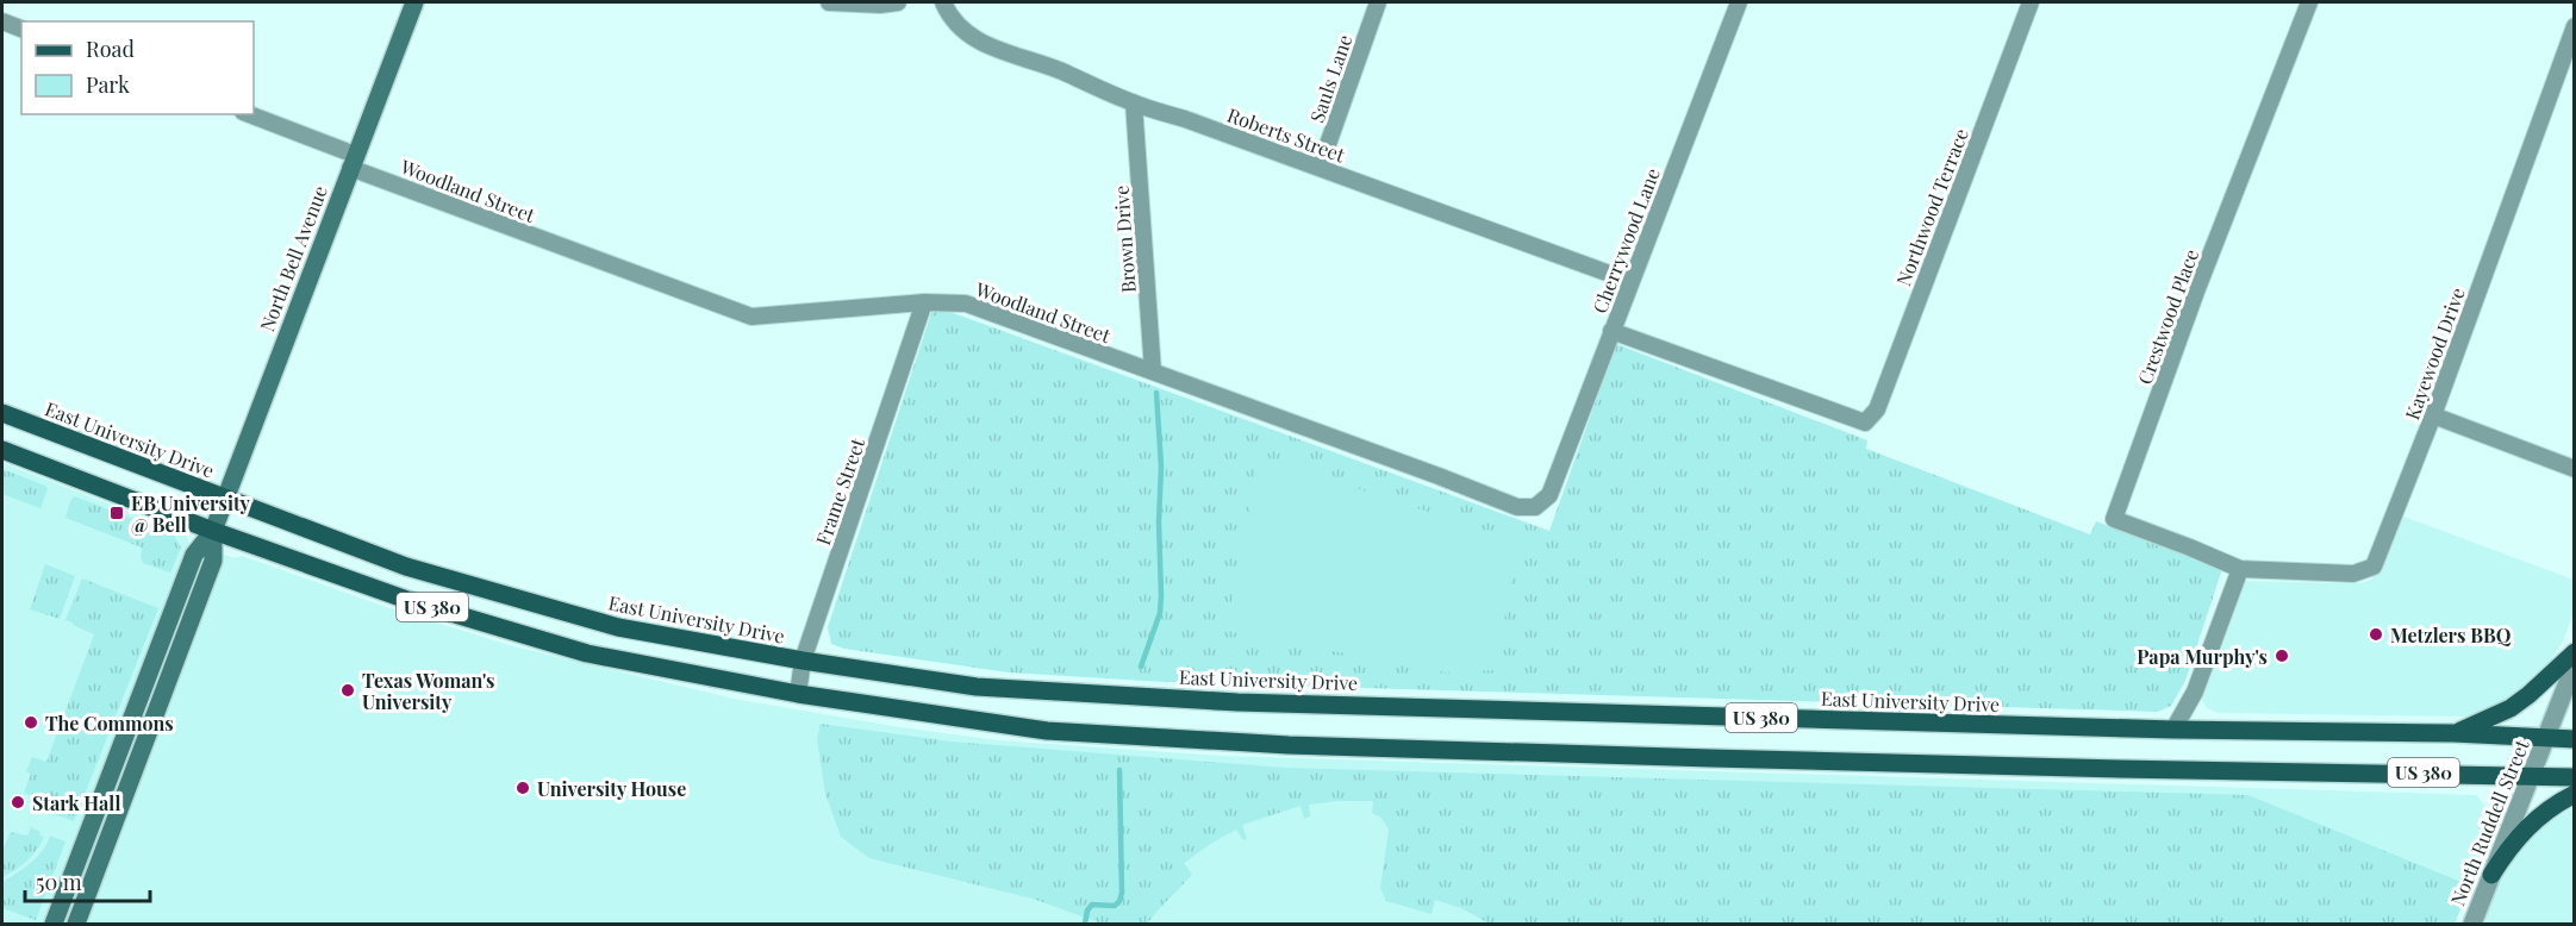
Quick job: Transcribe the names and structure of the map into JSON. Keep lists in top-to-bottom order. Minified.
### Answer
{"streets":{"main road":["North Bell Avenue","East University Drive","US 380"],"street":["Sauls Lane","Roberts Street","Woodland Street","Northwood Terrace","Brown Drive","Cherrywood Lane","Crestwood Place","Kayewood Drive","Frame Street","North Ruddell Street"]},"crossings":[["Sauls Lane","Roberts Street"],["Roberts Street","Brown Drive"],["Roberts Street","Cherrywood Lane"],["Woodland Street","Brown Drive"],["Woodland Street","Cherrywood Lane"],["Woodland Street","North Bell Avenue"],["Woodland Street","Frame Street"],["Northwood Terrace","Cherrywood Lane"],["North Bell Avenue","East University Drive"],["North Bell Avenue","US 380"],["Crestwood Place","Kayewood Drive"],["East University Drive","Frame Street"],["East University Drive","North Ruddell Street"],["Frame Street","US 380"],["US 380","North Ruddell Street"]],"places":{"transit":["EB University @ Bell"],"other":["Metzlers BBQ","Papa Murphy's","Texas Woman's University","The Commons","University House","Stark Hall"]},"legend":["Road","Park"],"scale_bar":"50 m"}
